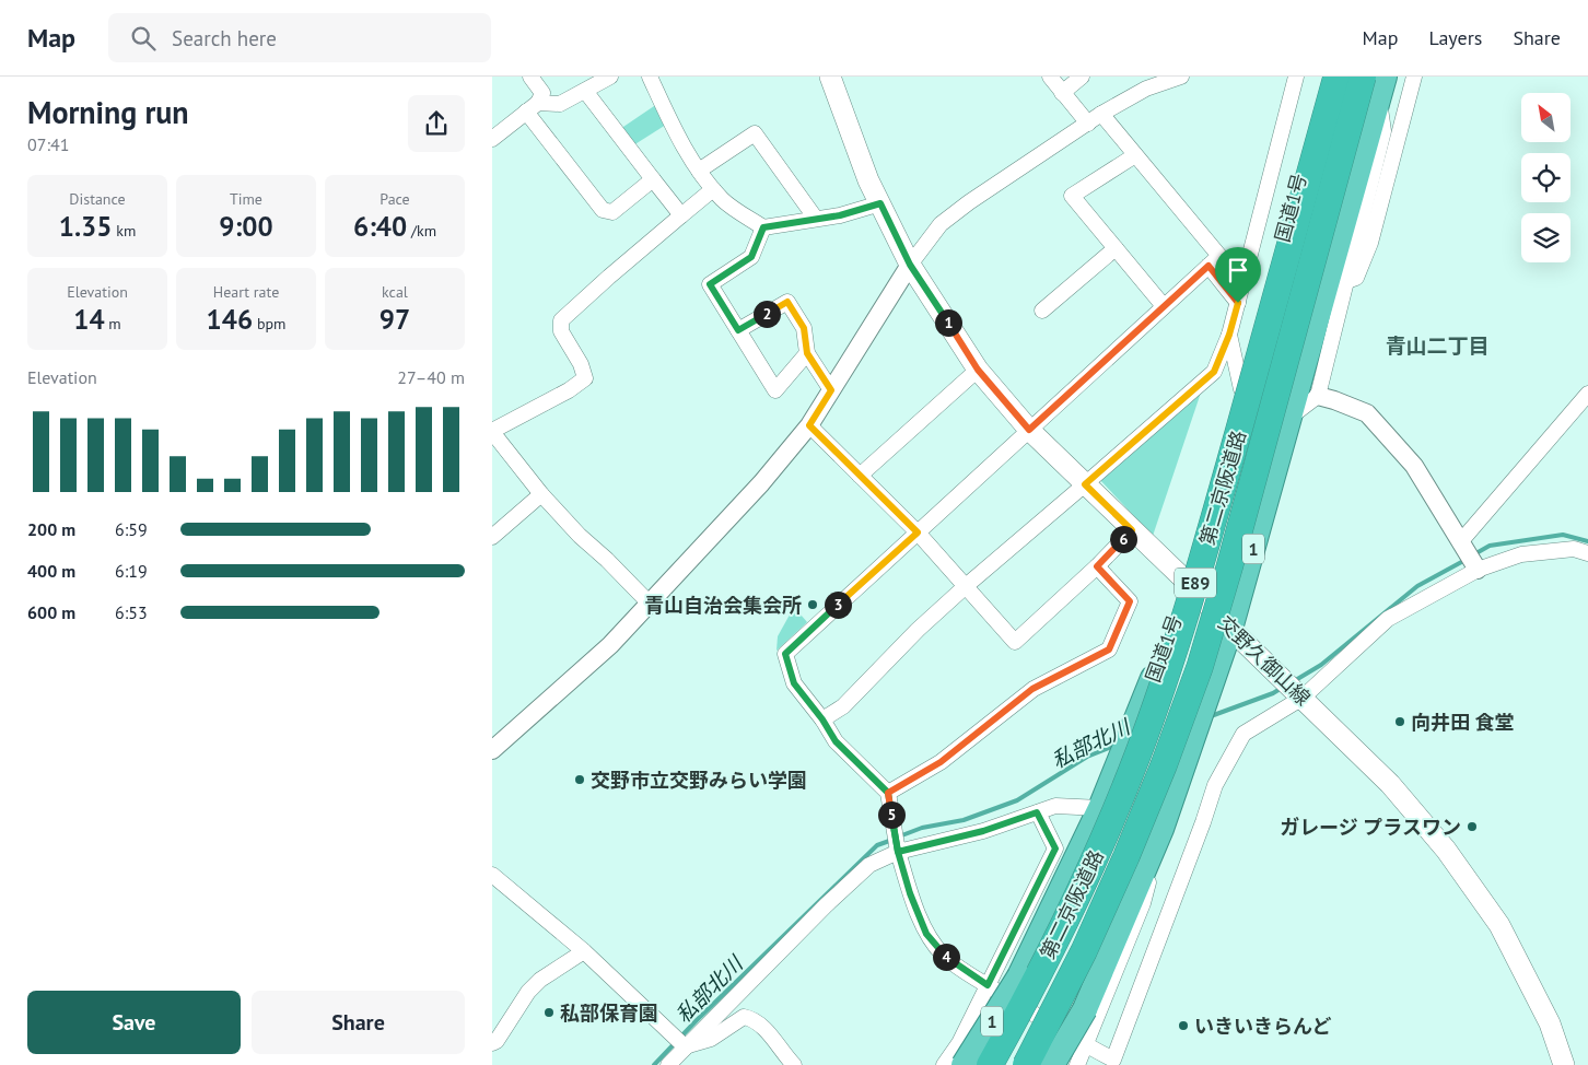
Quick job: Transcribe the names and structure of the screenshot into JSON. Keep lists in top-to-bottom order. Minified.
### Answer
{"streets":{"highway":["国道1号","第二京阪道路","1","E89"],"main road":["交野久御山線"]},"crossings":[["国道1号","交野久御山線"],["1","交野久御山線"]],"districts":["青山二丁目"],"water":["私部北川"],"places":["青山自治会集会所","向井田 食堂","交野市立交野みらい学園","ガレージ プラスワン","私部保育園","いきいきらんど"],"north":"top left","page":{"header":"Map","search":"Search here","nav":["Map","Layers","Share"],"heading":["Morning run","07:41"],"stats":[["Distance","1.35 km"],["Time","9:00"],["Pace","6:40 /km"],["Elevation","14 m"],["Heart rate","146 bpm"],["kcal","97"]],"pins":["2","1","6","3","5","4"],"chart":["Elevation","27–40 m"],"list":[{"name":"200 m","note":"6:59"},{"name":"400 m","note":"6:19"},{"name":"600 m","note":"6:53"}],"buttons":["Save","Share"]}}
